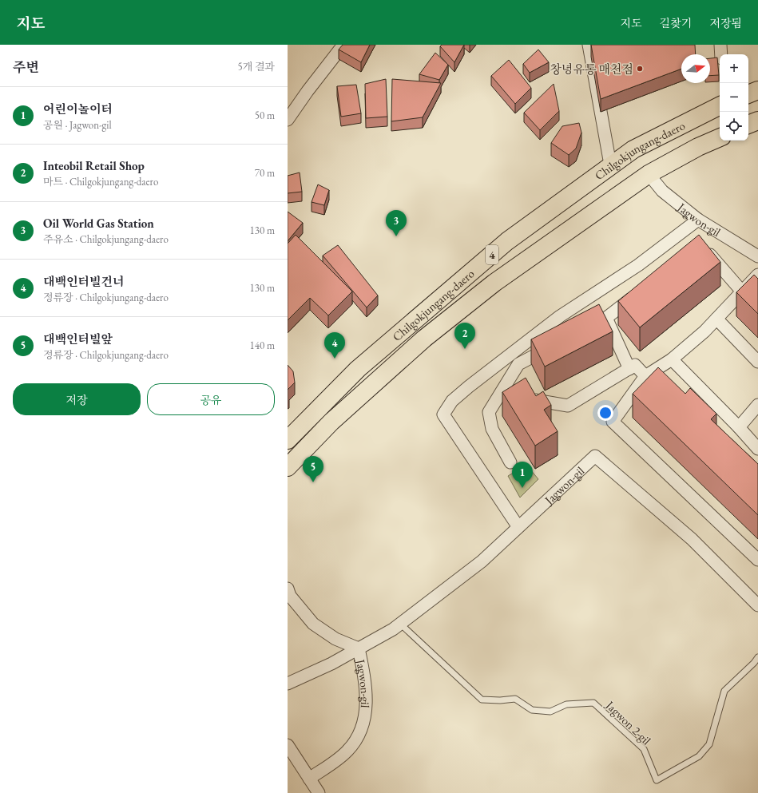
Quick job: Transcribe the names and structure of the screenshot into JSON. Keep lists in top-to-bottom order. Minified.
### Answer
{"streets":{"main road":["Chilgokjungang-daero","4"],"street":["Jagwon-gil"],"lane":["Jagwon 2-gil"]},"crossings":[["Chilgokjungang-daero","Jagwon-gil"],["Jagwon-gil","Jagwon 2-gil"]],"places":["창녕유통 매천점"],"north":"right","page":{"header":"지도","nav":["지도","길찾기","저장됨"],"heading":["주변","5개 결과"],"map_buttons":["+","−"],"list":[{"mark":"1","name":"어린이놀이터","note":"공원 · Jagwon-gil","value":"50 m"},{"mark":"2","name":"Inteobil Retail Shop","note":"마트 · Chilgokjungang-daero","value":"70 m"},{"mark":"3","name":"Oil World Gas Station","note":"주유소 · Chilgokjungang-daero","value":"130 m"},{"mark":"4","name":"대백인터빌건너","note":"정류장 · Chilgokjungang-daero","value":"130 m"},{"mark":"5","name":"대백인터빌앞","note":"정류장 · Chilgokjungang-daero","value":"140 m"}],"pins":["3","2","4","5","1"],"buttons":["저장","공유"]}}
